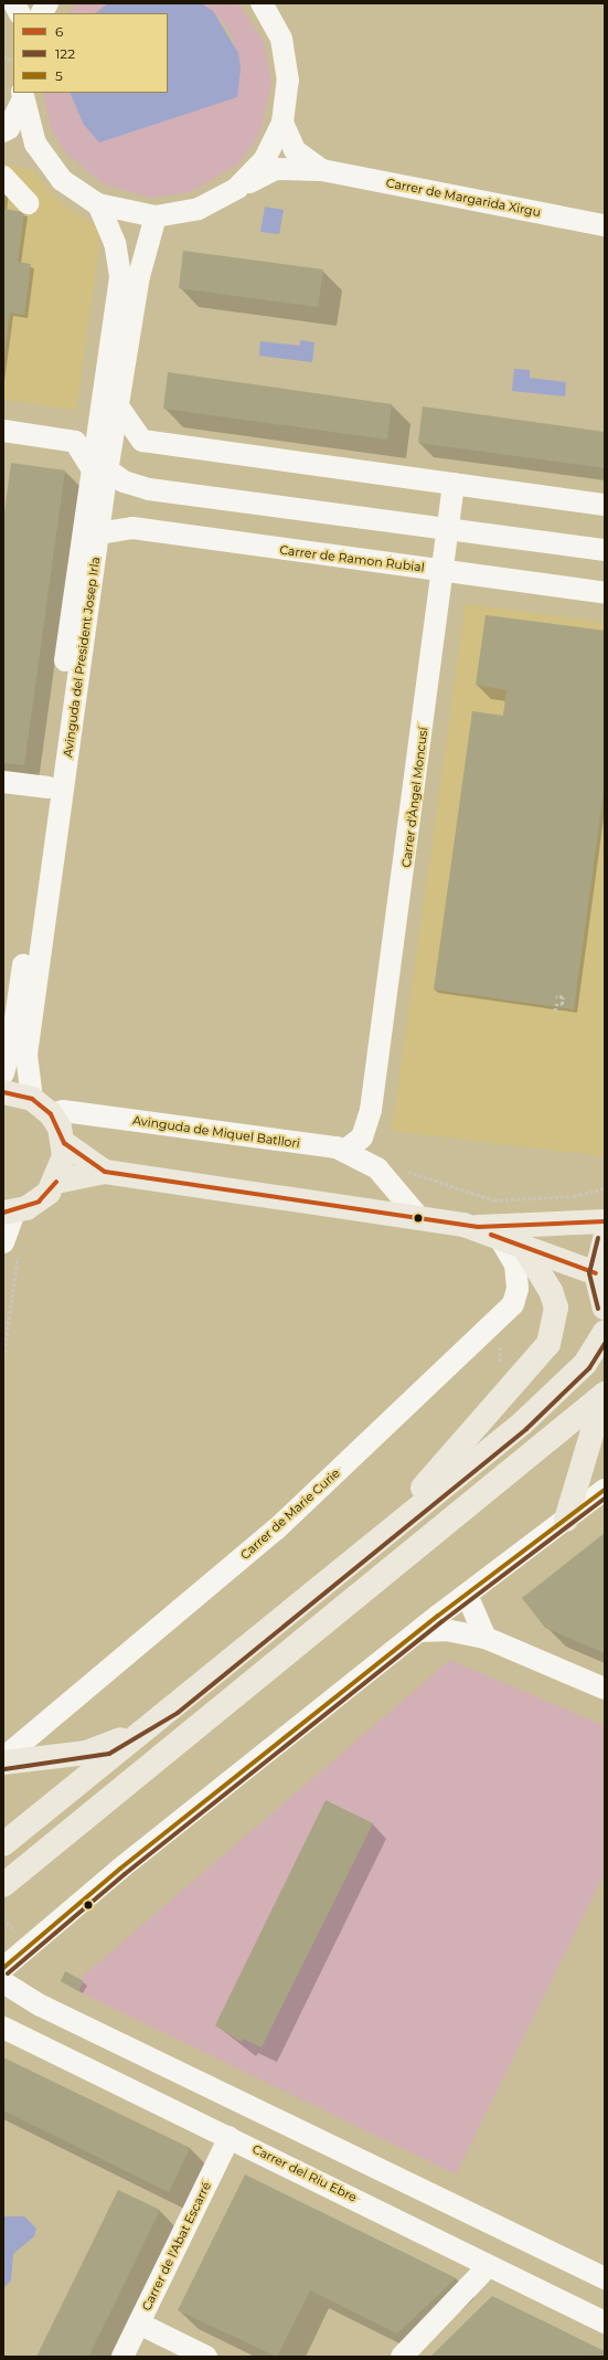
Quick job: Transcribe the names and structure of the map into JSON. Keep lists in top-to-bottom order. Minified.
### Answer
{"streets":{"street":["Carrer de Margarida Xirgu","Carrer de Ramon Rubial","Avinguda del President Josep Irla","Carrer d'Àngel Moncusí","Avinguda de Miquel Batllori","Carrer de Marie Curie","Carrer del Riu Ebre","Carrer de l'Abat Escarré"]},"crossings":[["Carrer de Margarida Xirgu","Avinguda del President Josep Irla"],["Carrer de Ramon Rubial","Avinguda del President Josep Irla"],["Carrer de Ramon Rubial","Carrer d'Àngel Moncusí"],["Carrer d'Àngel Moncusí","Avinguda de Miquel Batllori"],["Carrer del Riu Ebre","Carrer de l'Abat Escarré"]],"lines":["transit line 6","transit line 122","transit line 5"],"legend":["6","122","5"]}
